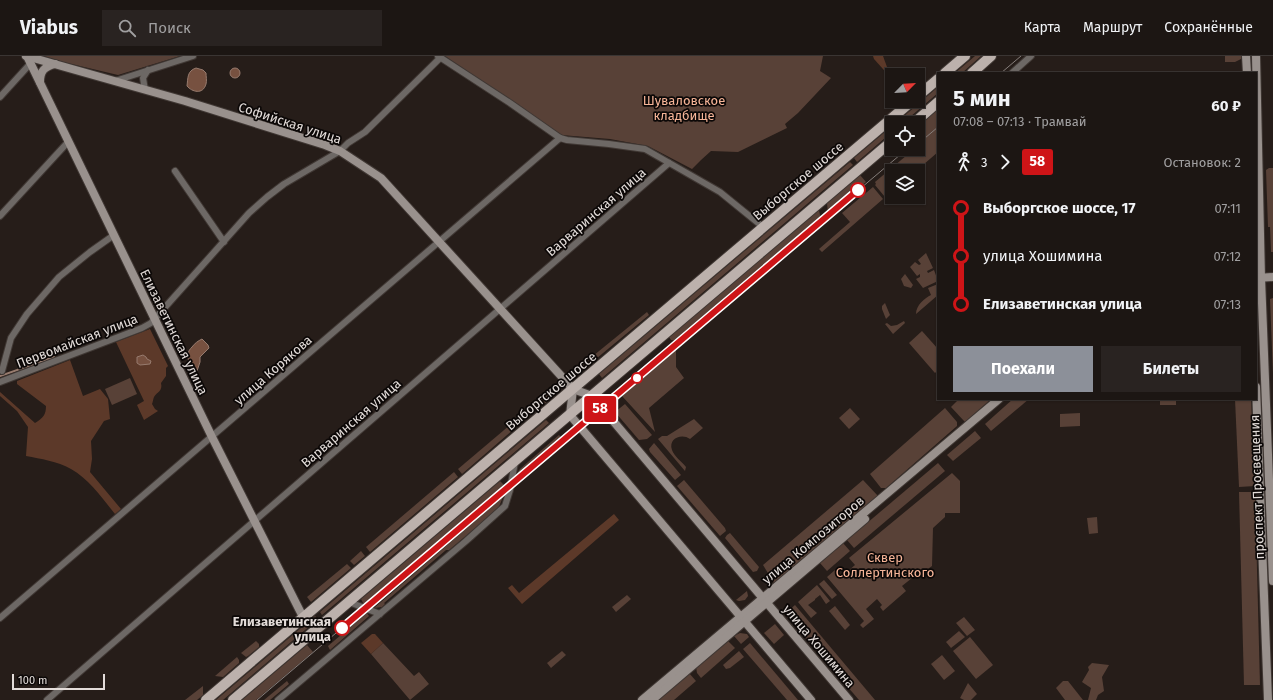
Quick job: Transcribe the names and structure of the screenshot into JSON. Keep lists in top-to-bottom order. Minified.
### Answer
{"streets":{"main road":["Выборгское шоссе"],"street":["Софийская улица","Варваринская улица","Елизаветинская улица","Первомайская улица","улица Корякова","проспект Просвещения","улица Композиторов","улица Хошимина"]},"crossings":[["Софийская улица","Выборгское шоссе"],["Софийская улица","Варваринская улица"],["Софийская улица","Елизаветинская улица"],["Софийская улица","Первомайская улица"],["Софийская улица","улица Корякова"],["Софийская улица","улица Хошимина"],["Выборгское шоссе","Елизаветинская улица"],["Выборгское шоссе","улица Хошимина"],["Варваринская улица","Елизаветинская улица"],["Елизаветинская улица","Первомайская улица"],["Елизаветинская улица","улица Корякова"],["улица Композиторов","улица Хошимина"]],"parks":["Шуваловское кладбище","Сквер Соллертинского"],"places":["Елизаветинская улица"],"lines":["tram line 58"],"scale_bar":"100 m","north":"top right","page":{"header":"Viabus","search":"Поиск","nav":["Карта","Маршрут","Сохранённые"],"on_map":"58","heading":["5 мин","07:08 – 07:13 · Трамвай","60 ₽"],"legs":["3","58","Остановок: 2"],"list":[{"name":"Выборгское шоссе, 17","value":"07:11"},{"name":"улица Хошимина","value":"07:12"},{"name":"Елизаветинская улица","value":"07:13"}],"buttons":["Поехали","Билеты"],"scale":"100 m"}}
